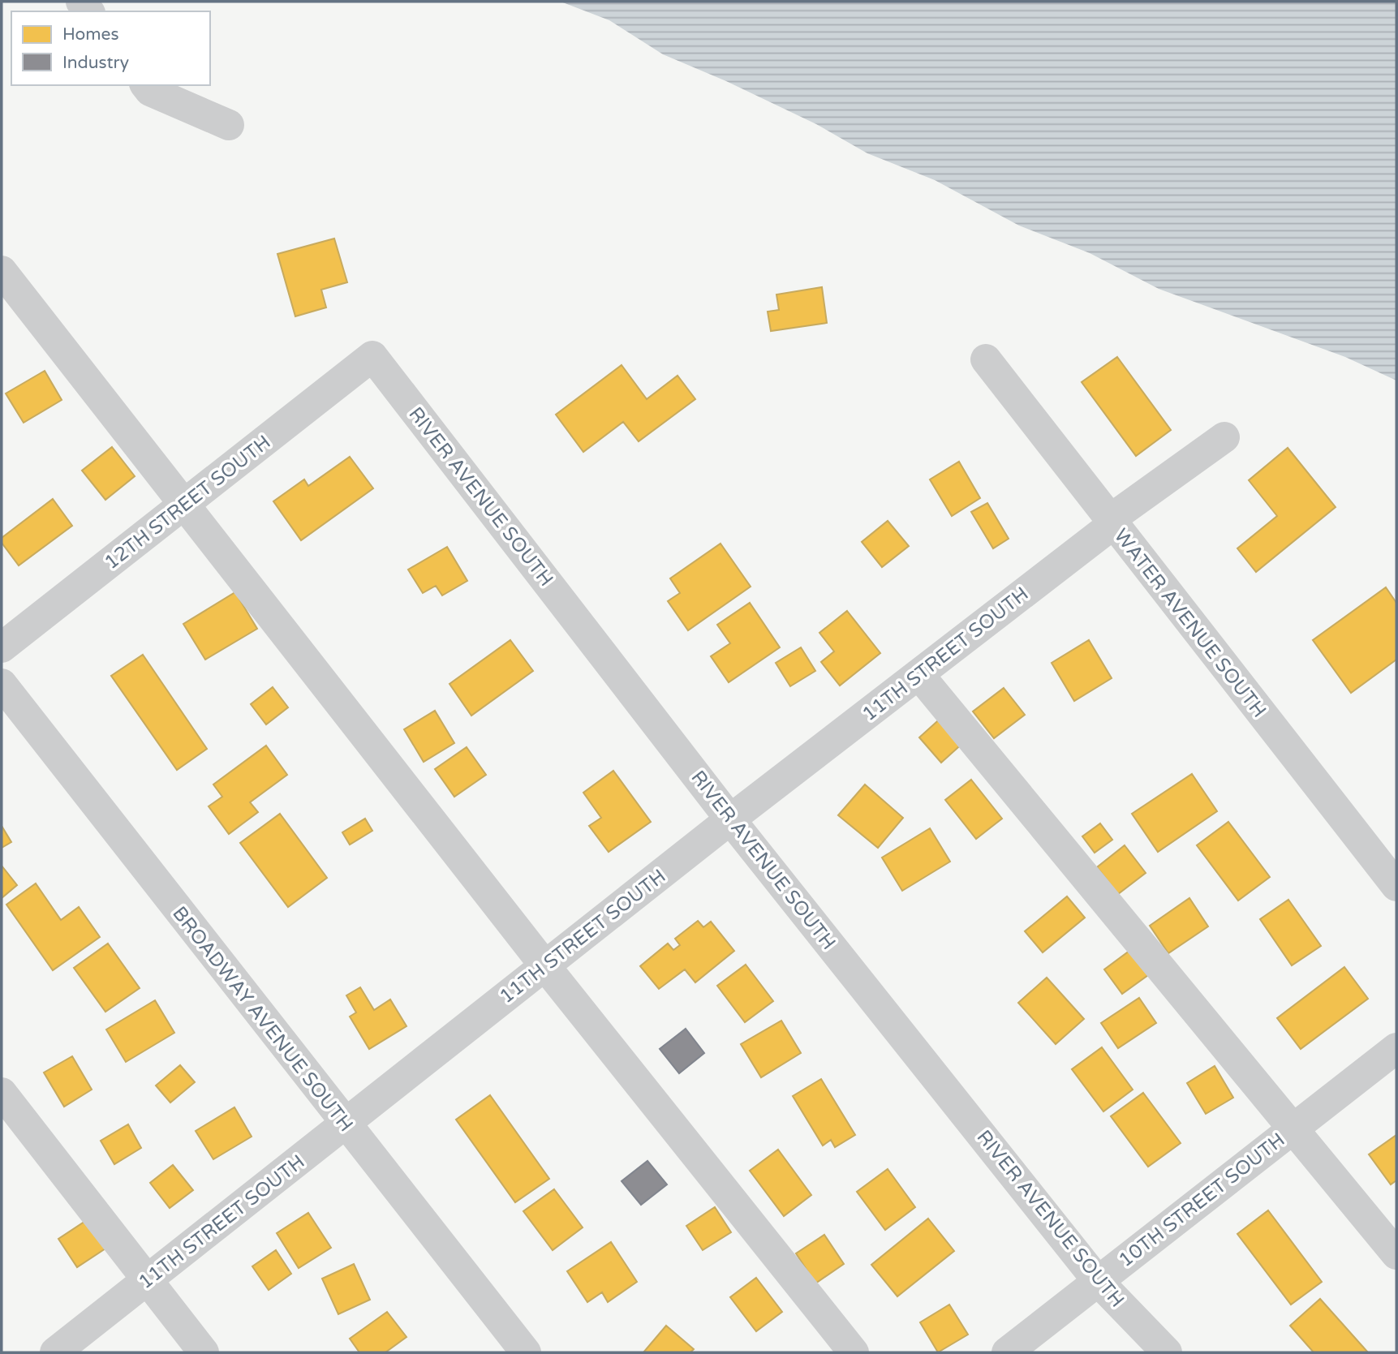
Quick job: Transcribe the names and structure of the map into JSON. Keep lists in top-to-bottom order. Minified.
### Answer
{"streets":{"street":["RIVER AVENUE SOUTH","12TH STREET SOUTH","WATER AVENUE SOUTH","11TH STREET SOUTH","BROADWAY AVENUE SOUTH","10TH STREET SOUTH"]},"crossings":[["RIVER AVENUE SOUTH","12TH STREET SOUTH"],["RIVER AVENUE SOUTH","11TH STREET SOUTH"],["RIVER AVENUE SOUTH","10TH STREET SOUTH"],["WATER AVENUE SOUTH","11TH STREET SOUTH"],["11TH STREET SOUTH","BROADWAY AVENUE SOUTH"]],"legend":["Homes","Industry"]}
